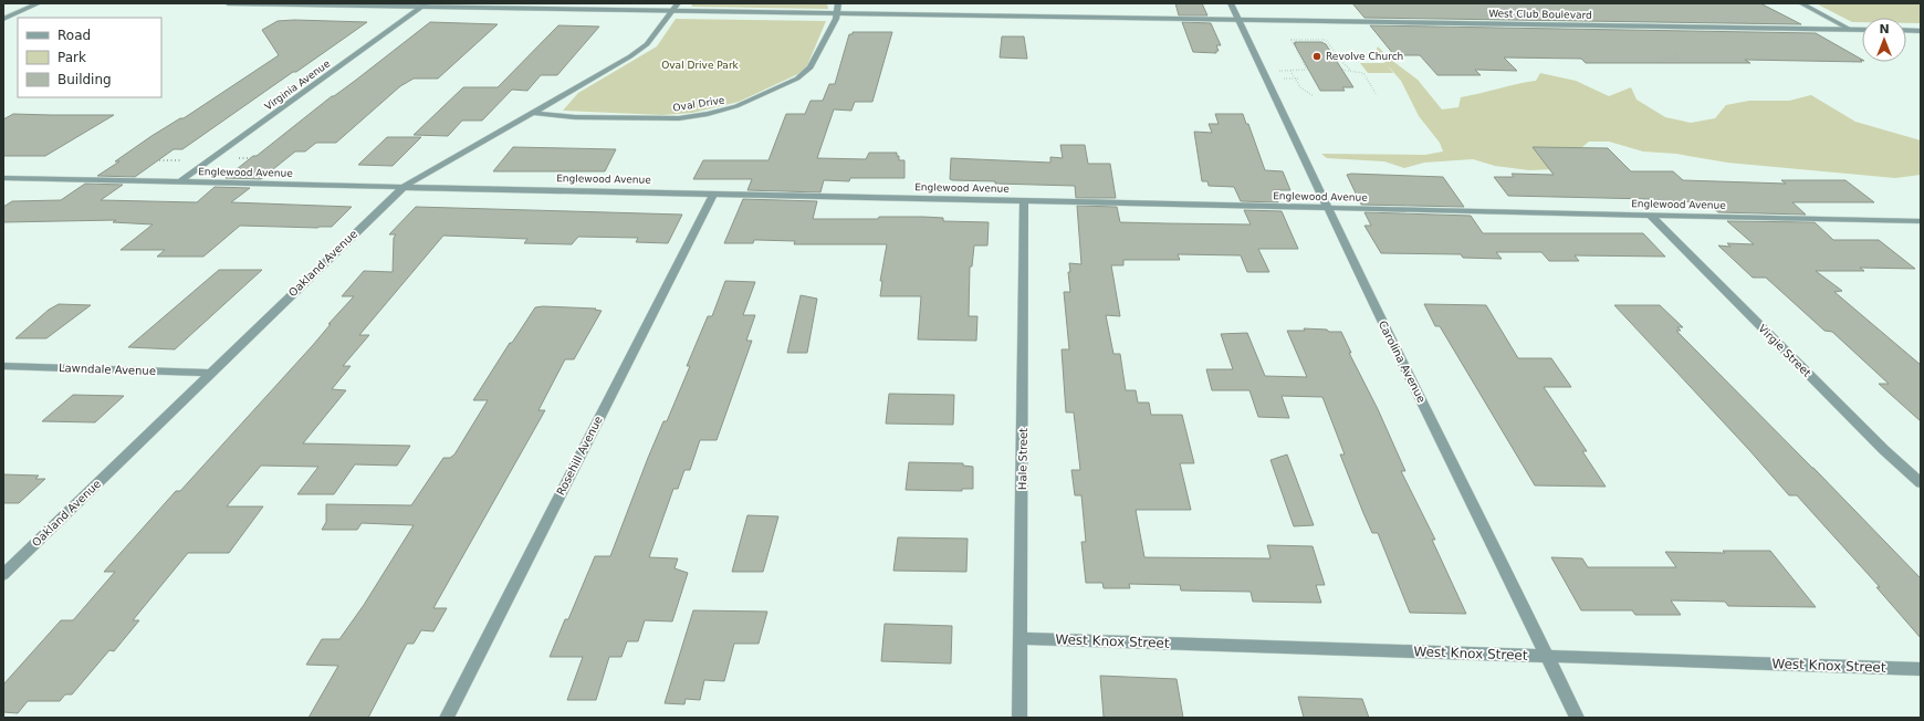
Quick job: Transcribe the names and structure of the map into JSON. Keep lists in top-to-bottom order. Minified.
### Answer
{"streets":{"street":["West Club Boulevard","Virginia Avenue","Oval Drive","Englewood Avenue","Oakland Avenue","Virgie Street","Carolina Avenue","Lawndale Avenue","Rosehill Avenue","Hale Street","West Knox Street"]},"crossings":[["West Club Boulevard","Virginia Avenue"],["West Club Boulevard","Oval Drive"],["West Club Boulevard","Oakland Avenue"],["West Club Boulevard","Carolina Avenue"],["Virginia Avenue","Englewood Avenue"],["Oval Drive","Oakland Avenue"],["Englewood Avenue","Oakland Avenue"],["Englewood Avenue","Virgie Street"],["Englewood Avenue","Carolina Avenue"],["Englewood Avenue","Rosehill Avenue"],["Englewood Avenue","Hale Street"],["Oakland Avenue","Lawndale Avenue"],["Carolina Avenue","West Knox Street"],["Hale Street","West Knox Street"]],"parks":["Oval Drive Park"],"places":["Revolve Church"],"legend":["Road","Park","Building"],"north":"top"}
